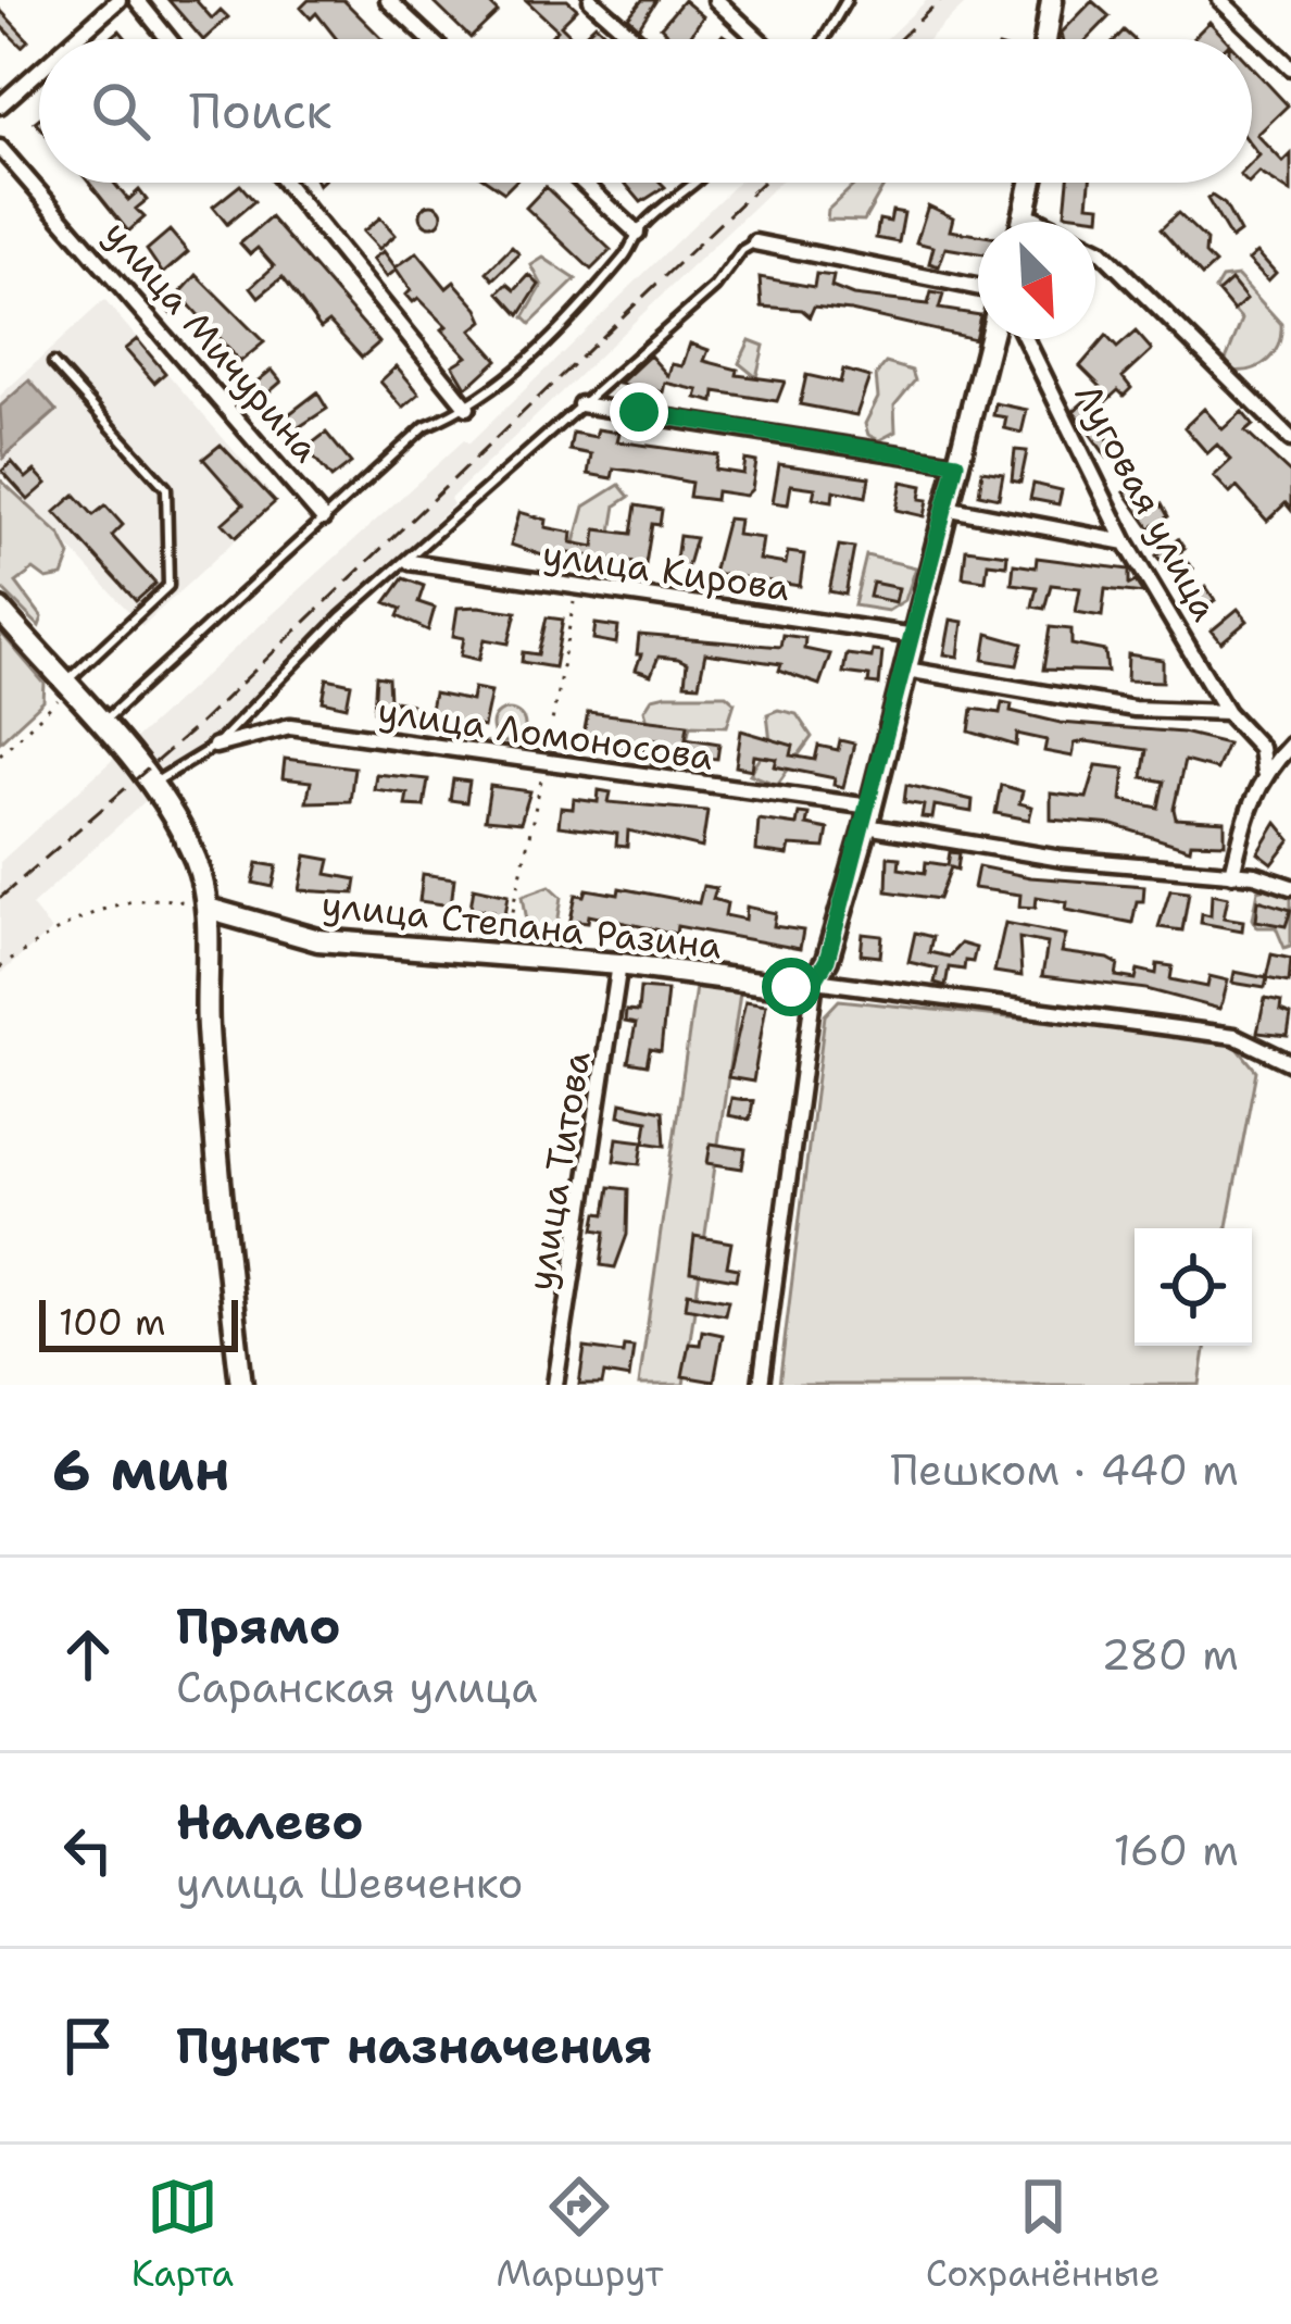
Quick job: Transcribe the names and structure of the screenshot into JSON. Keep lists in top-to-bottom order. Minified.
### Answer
{"streets":{"street":["улица Мичурина","Луговая улица","улица Кирова","улица Ломоносова","улица Степана Разина","улица Титова"]},"crossings":[["улица Степана Разина","улица Титова"]],"scale_bar":"100 m","north":"bottom right","page":{"search":"Поиск","scale":"100 m","heading":["6 мин","Пешком · 440 m"],"list":[["Прямо","Саранская улица","280 m"],["Налево","улица Шевченко","160 m"],"Пункт назначения"],"nav":["Карта","Маршрут","Сохранённые"]}}
